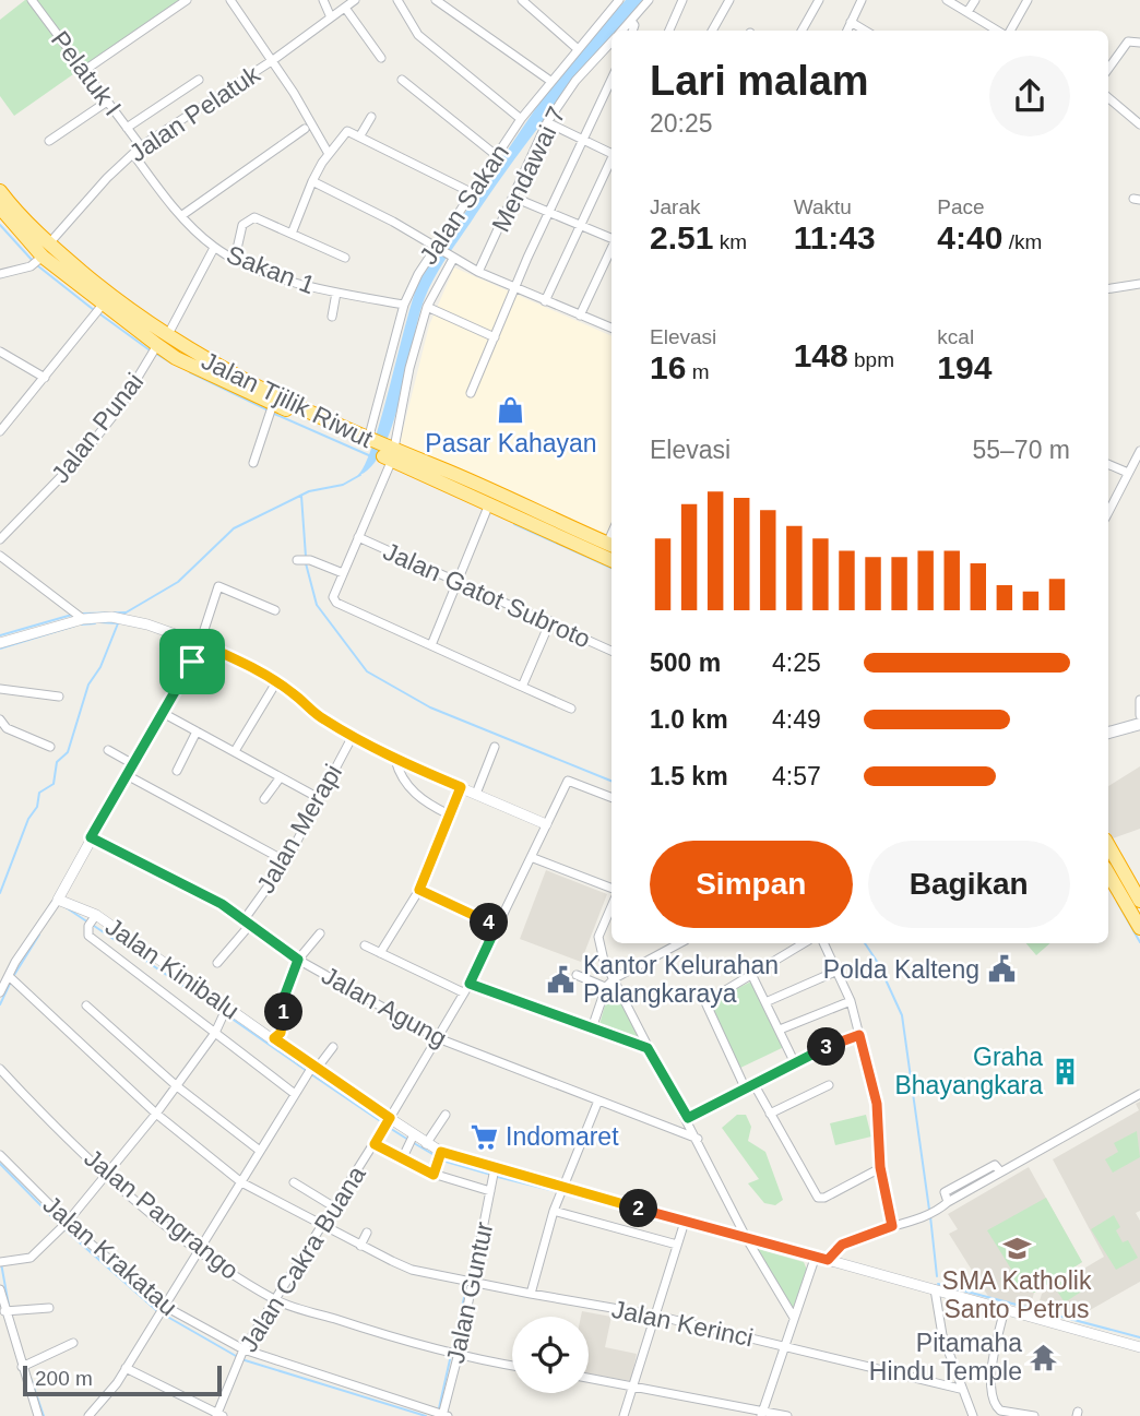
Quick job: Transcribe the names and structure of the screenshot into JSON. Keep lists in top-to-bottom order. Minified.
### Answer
{"streets":{"highway":["Jalan Tjilik Riwut"],"street":["Pelatuk I","Jalan Pelatuk","Mendawai 7","Jalan Sakan","Sakan 1","Jalan Punai","Jalan Gatot Subroto","Jalan Merapi","Jalan Kinibalu","Jalan Agung","Jalan Pangrango","Jalan Krakatau","Jalan Cakra Buana","Jalan Guntur","Jalan Kerinci"]},"crossings":[["Pelatuk I","Jalan Pelatuk"],["Jalan Pelatuk","Sakan 1"],["Jalan Pelatuk","Jalan Tjilik Riwut"],["Jalan Sakan","Sakan 1"],["Jalan Sakan","Jalan Tjilik Riwut"],["Sakan 1","Jalan Punai"],["Jalan Tjilik Riwut","Jalan Punai"],["Jalan Merapi","Jalan Agung"],["Jalan Kinibalu","Jalan Cakra Buana"],["Jalan Kinibalu","Jalan Guntur"],["Jalan Agung","Jalan Cakra Buana"],["Jalan Pangrango","Jalan Cakra Buana"],["Jalan Pangrango","Jalan Guntur"],["Jalan Krakatau","Jalan Cakra Buana"],["Jalan Krakatau","Jalan Guntur"],["Jalan Cakra Buana","Jalan Kerinci"],["Jalan Guntur","Jalan Kerinci"]],"places":{"shop":["Pasar Kahayan"],"public building":["Polda Kalteng","Kantor Kelurahan Palangkaraya"],"building":["Graha Bhayangkara"],"supermarket":["Indomaret"],"school or university":["SMA Katholik Santo Petrus"],"temple":["Pitamaha Hindu Temple"]},"scale_bar":"200 m","page":{"heading":["Lari malam","20:25"],"stats":[["Jarak","2.51 km"],["Waktu","11:43"],["Pace","4:40 /km"],["Elevasi","16 m"],["148 bpm"],["kcal","194"]],"chart":["Elevasi","55–70 m"],"list":[{"name":"500 m","note":"4:25"},{"name":"1.0 km","note":"4:49"},{"name":"1.5 km","note":"4:57"}],"buttons":["Simpan","Bagikan"],"pins":["4","1","3","2"],"scale":"200 m"}}
